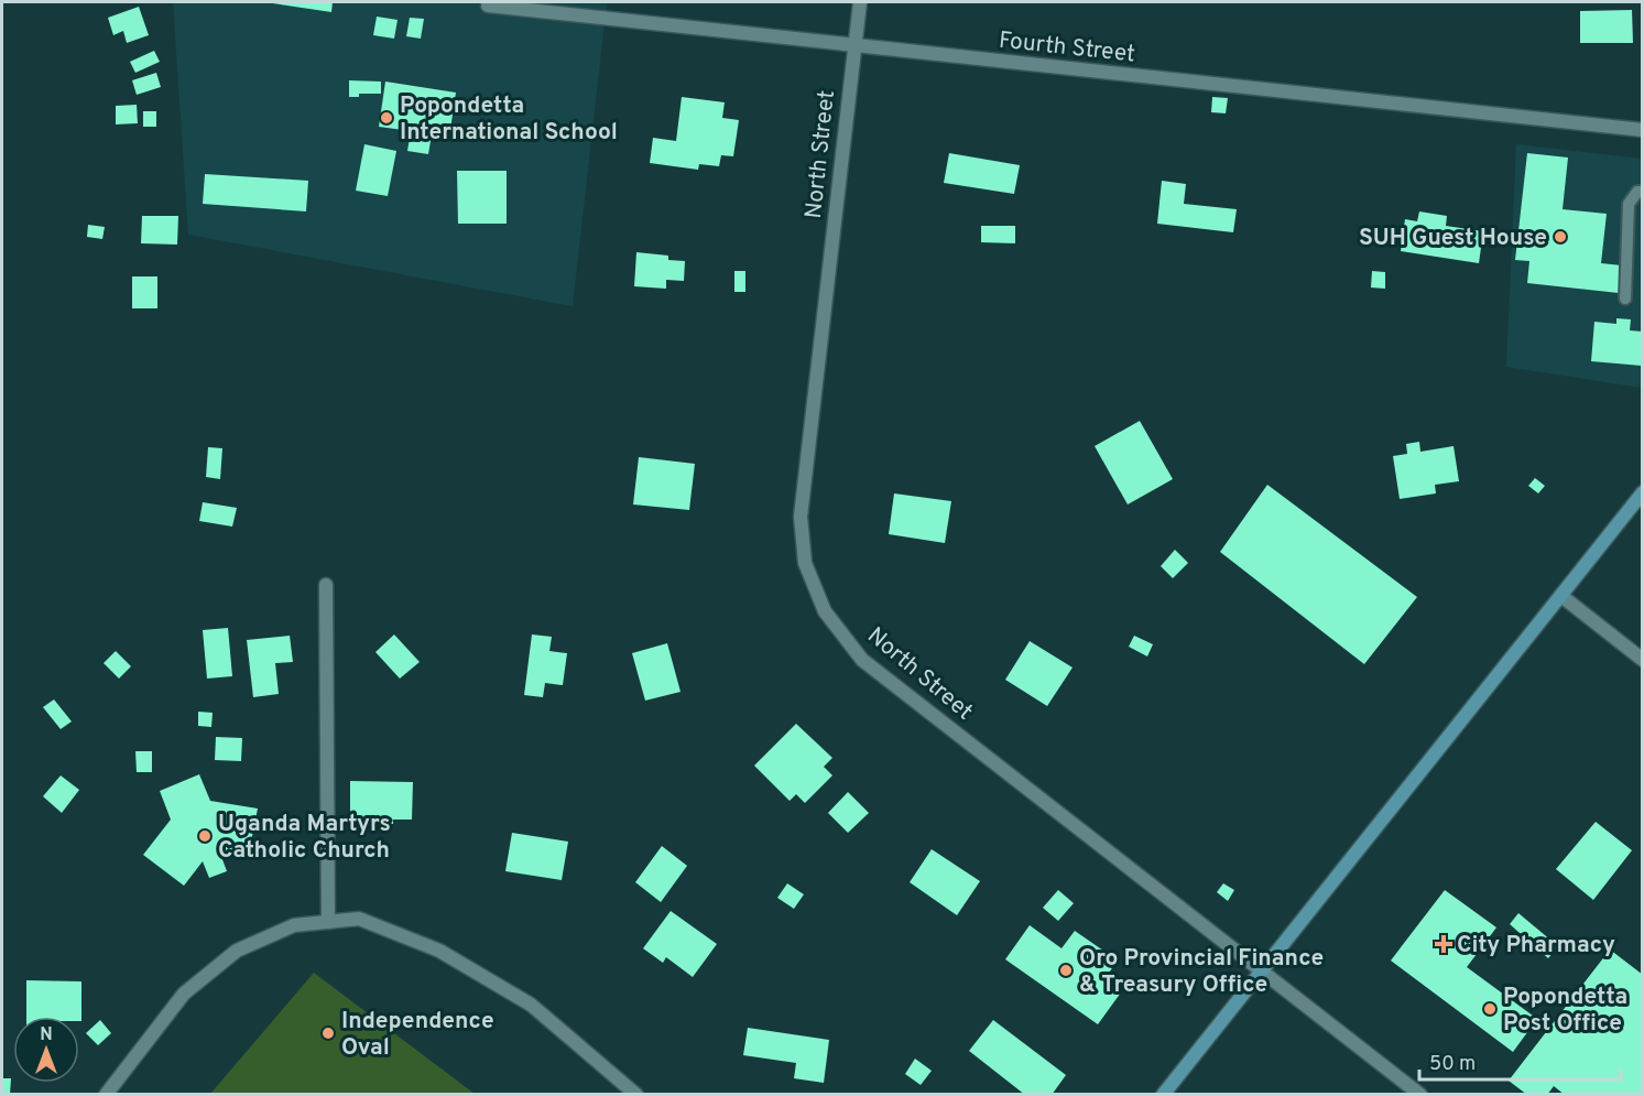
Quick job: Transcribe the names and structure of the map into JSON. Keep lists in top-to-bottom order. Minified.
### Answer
{"streets":{"street":["Fourth Street","North Street"]},"crossings":[["Fourth Street","North Street"]],"places":{"other":["Popondetta International School","SUH Guest House","Uganda Martyrs Catholic Church","Oro Provincial Finance & Treasury Office","Popondetta Post Office","Independence Oval"],"health":["City Pharmacy"]},"scale_bar":"50 m","north":"top"}
